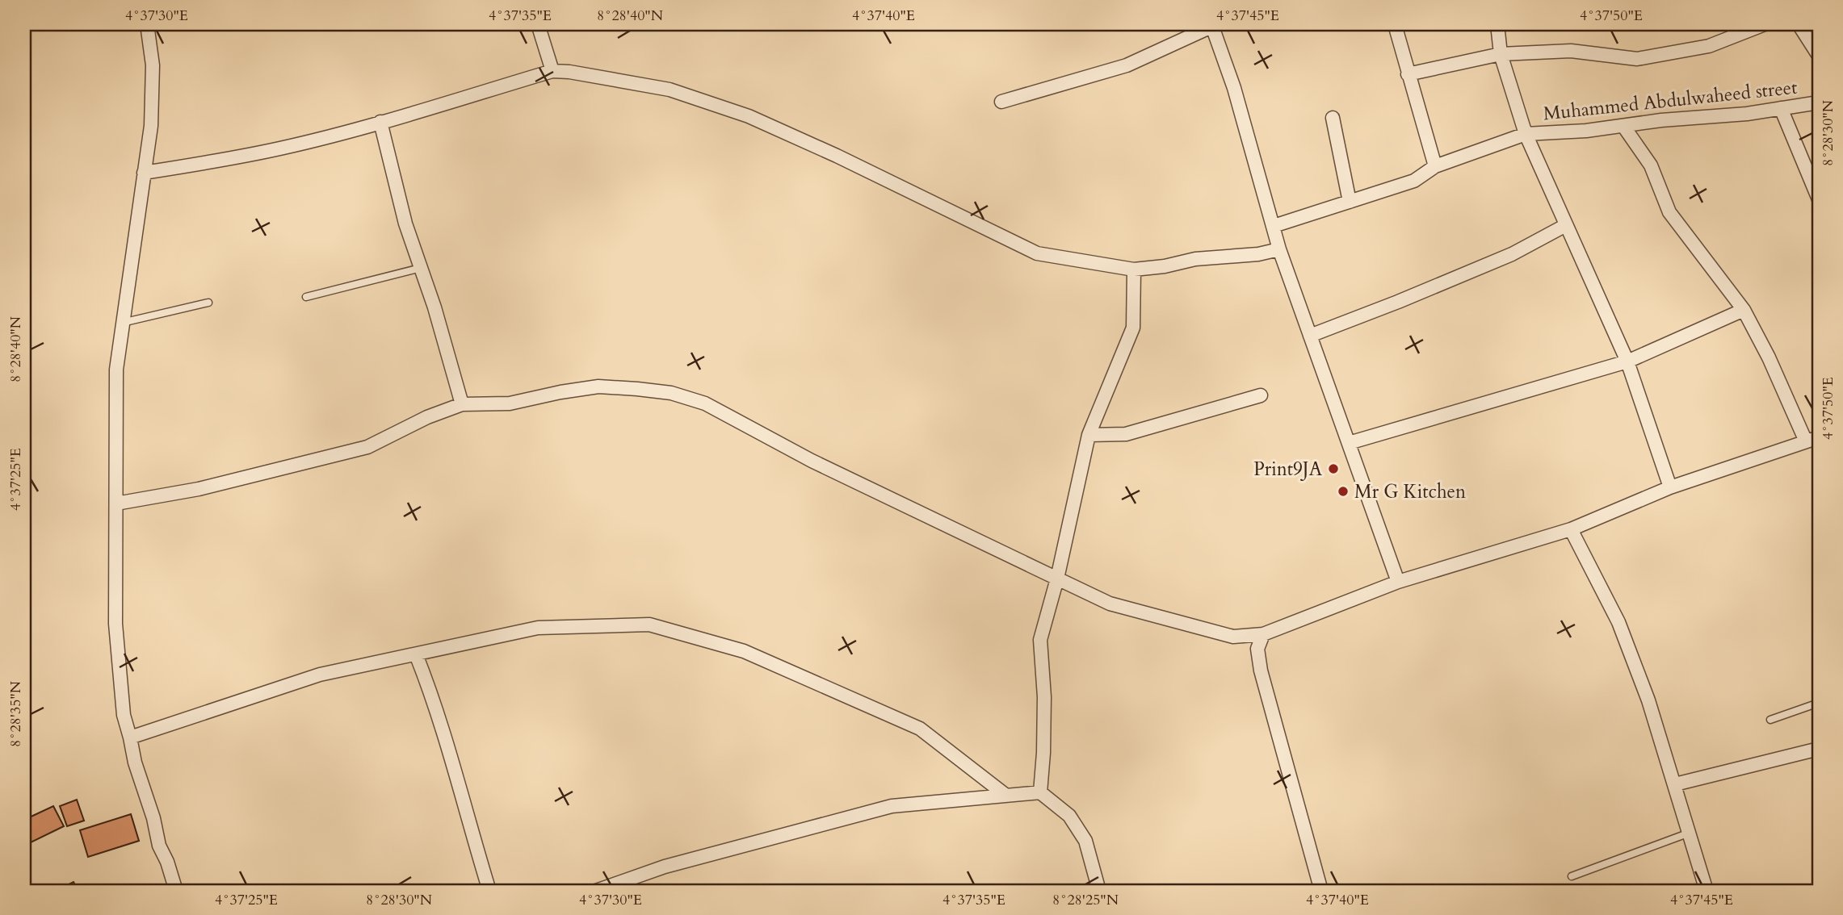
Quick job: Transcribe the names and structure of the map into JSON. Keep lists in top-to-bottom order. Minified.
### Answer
{"streets":{"street":["Muhammed Abdulwaheed street"]},"places":["Print9JA","Mr G Kitchen"],"coordinates":["4°37'30\"E","4°37'35\"E","8°28'40\"N","4°37'40\"E","4°37'45\"E","4°37'50\"E","8°28'30\"N","4°37'25\"E","8°28'35\"N","8°28'25\"N"]}
